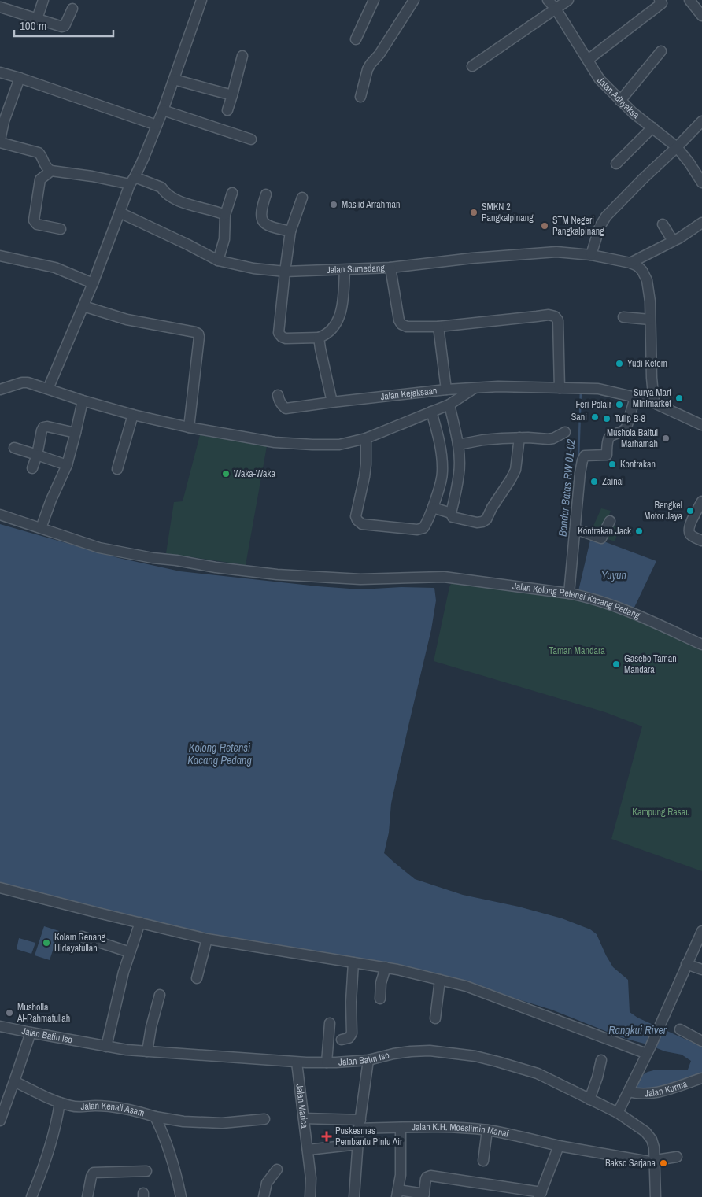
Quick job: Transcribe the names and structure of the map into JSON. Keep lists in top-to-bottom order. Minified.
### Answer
{"streets":{"street":["Jalan Adhyaksa","Jalan Sumedang","Jalan Kejaksaan","Jalan Kolong Retensi Kacang Pedang","Jalan Batin Iso","Jalan Kurma","Jalan Marica","Jalan Kenali Asam","Jalan K.H. Moeslimin Manaf"]},"crossings":[["Jalan Batin Iso","Jalan Marica"],["Jalan Batin Iso","Jalan K.H. Moeslimin Manaf"],["Jalan Marica","Jalan K.H. Moeslimin Manaf"]],"water":["Bandar Batas RW 01-02","Yuyun","Kolong Retensi Kacang Pedang","Rangkui River"],"parks":["Taman Mandara","Kampung Rasau"],"places":{"other":["Masjid Arrahman","SMKN 2 Pangkalpinang","STM Negeri Pangkalpinang","Yudi Ketem","Surya Mart Minimarket","Feri Polair","Sani","Tulip B-8","Mushola Baitul Marhamah","Kontrakan","Waka-Waka","Zainal","Bengkel Motor Jaya","Kontrakan Jack","Gasebo Taman Mandara","Kolam Renang Hidayatullah","Musholla Al-Rahmatullah","Bakso Sarjana"],"health":["Puskesmas Pembantu Pintu Air"]},"scale_bar":"100 m"}
